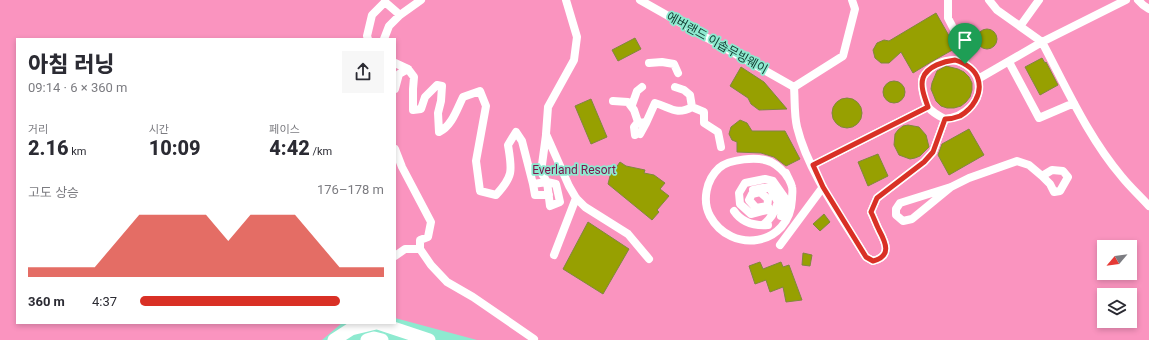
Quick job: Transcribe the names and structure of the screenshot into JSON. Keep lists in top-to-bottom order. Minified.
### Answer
{"streets":{"street":["에버랜드 이솝무빙웨이"]},"parks":["Everland Resort"],"north":"bottom left","page":{"heading":["아침 러닝","09:14 · 6 × 360 m"],"stats":[["거리","2.16 km"],["시간","10:09"],["페이스","4:42 /km"]],"chart":["고도 상승","176–178 m"],"list":[{"name":"360 m","note":"4:37"}]}}
